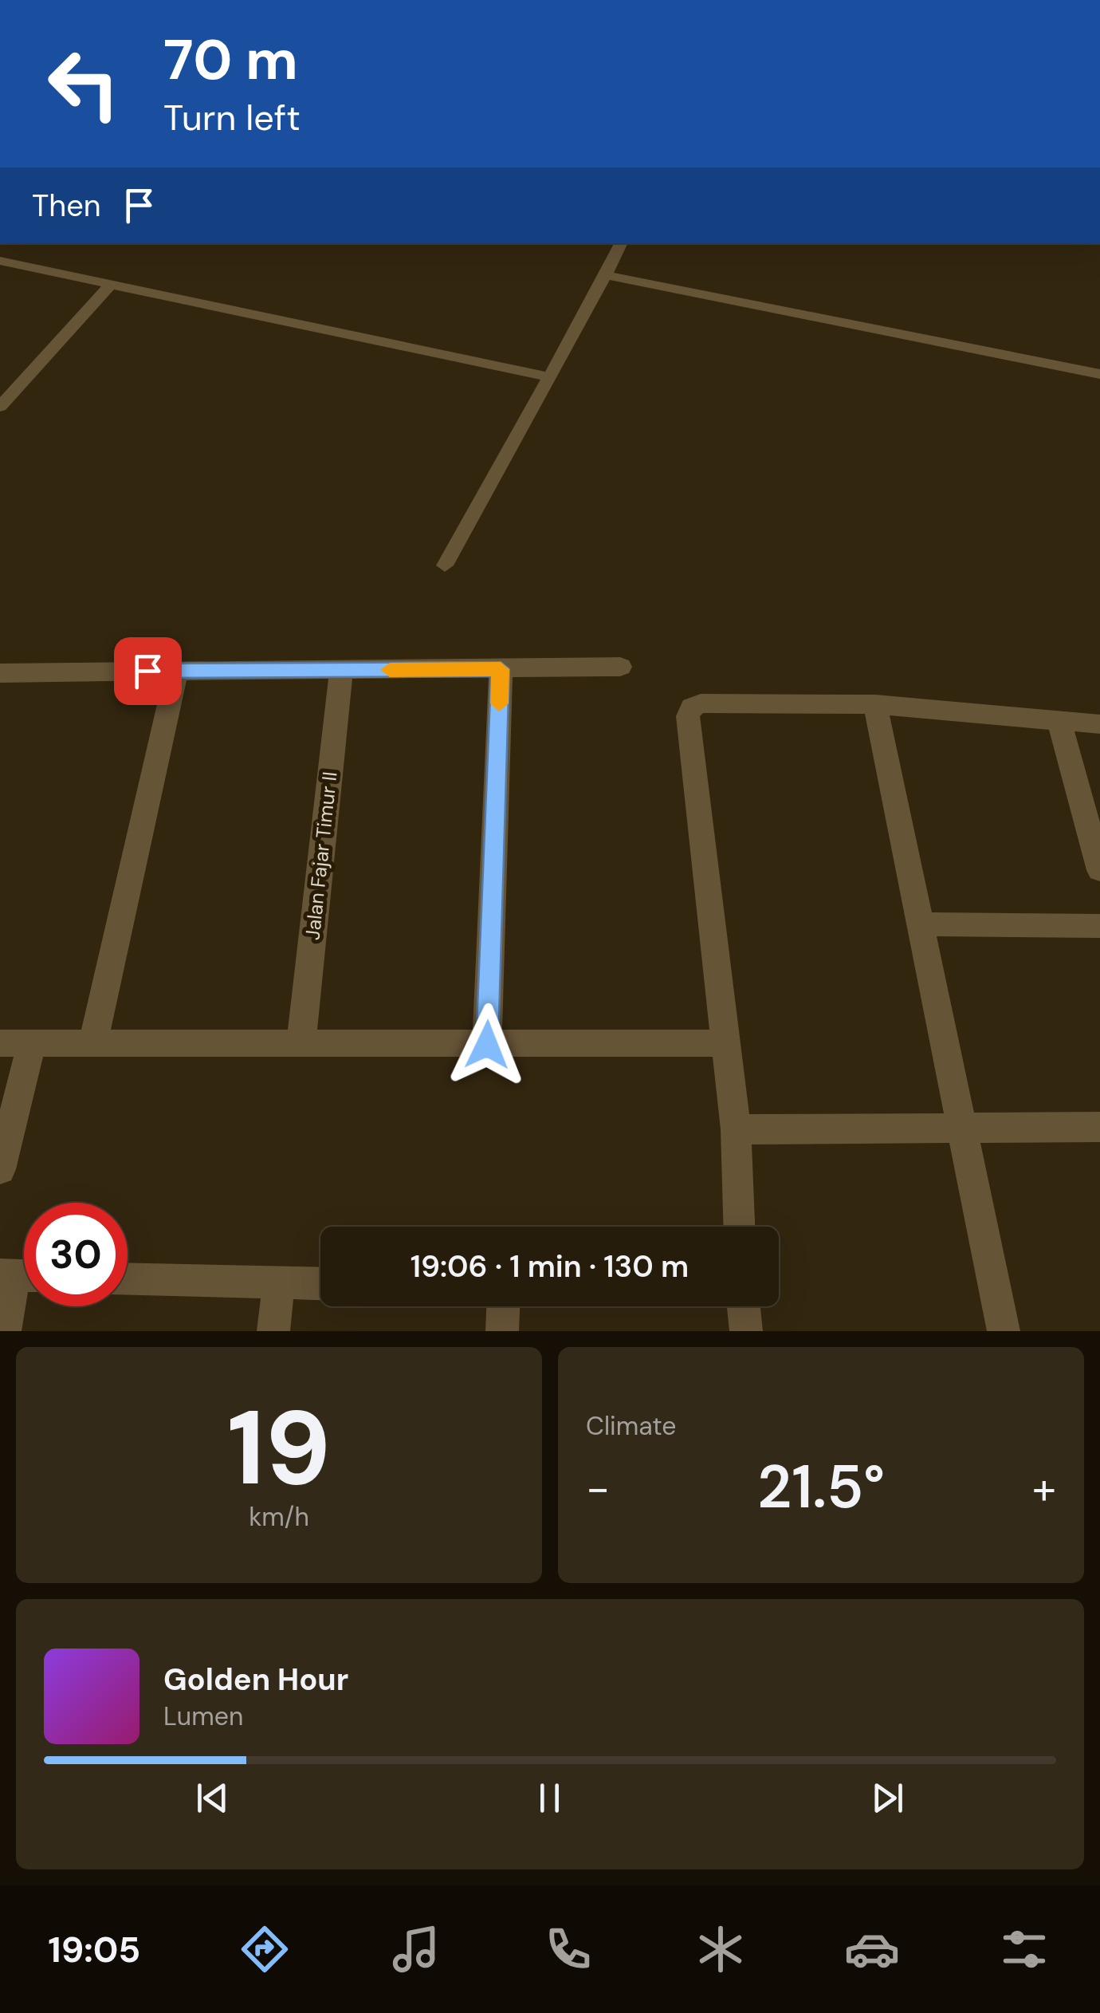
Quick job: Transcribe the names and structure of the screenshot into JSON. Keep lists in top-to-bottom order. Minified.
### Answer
{"streets":{"street":["Jalan Fajar Timur II"]},"page":{"turn":["70 m","Turn left"],"then":"Then","limit":"30","trip":"19:06 · 1 min · 130 m","tile":[["19","km/h"],"Climate"],"heat":["−","21.5°","+"],"song":["Golden Hour","Lumen"],"tabs":"19:05"}}
